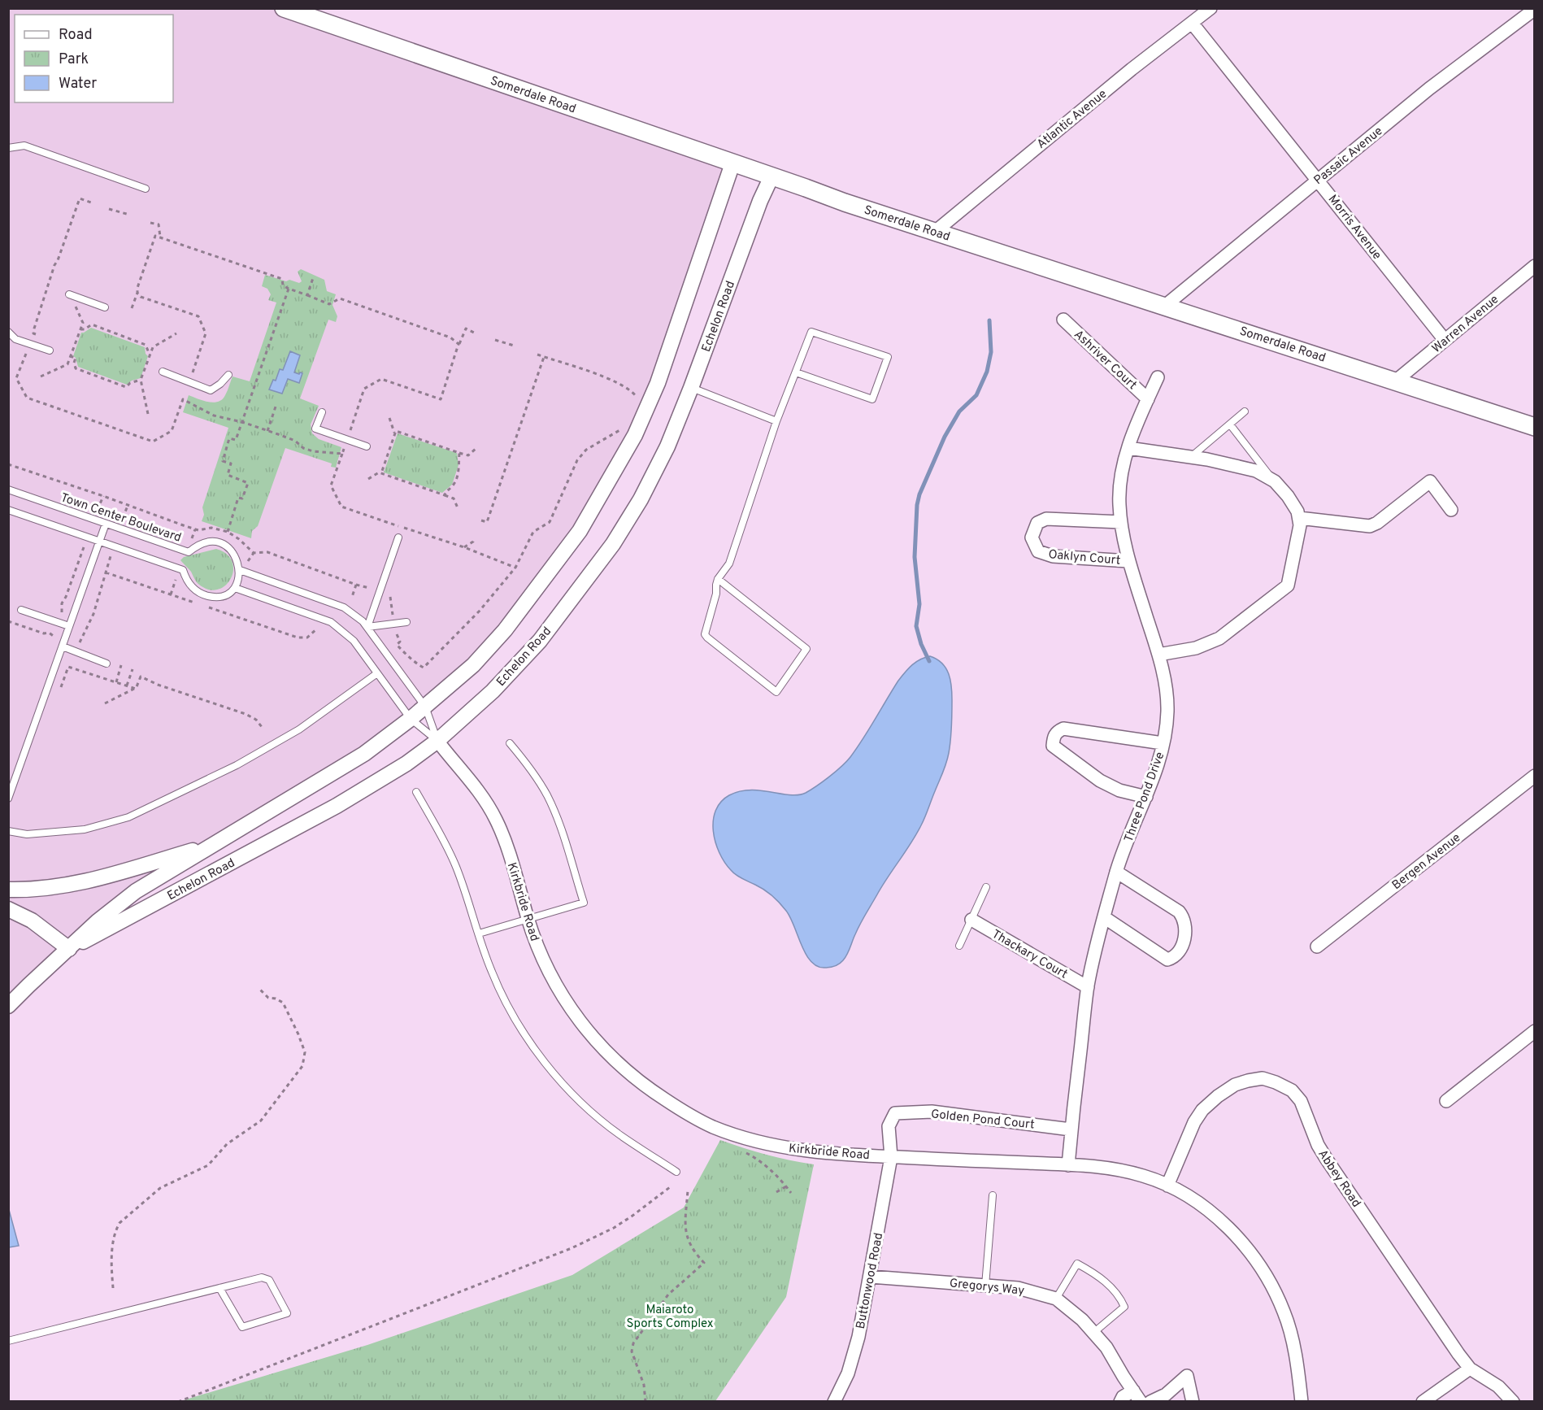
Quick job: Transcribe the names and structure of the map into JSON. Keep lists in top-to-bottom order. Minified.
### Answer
{"streets":{"main road":["Somerdale Road"],"street":["Atlantic Avenue","Passaic Avenue","Morris Avenue","Echelon Road","Warren Avenue","Ashriver Court","Oaklyn Court","Three Pond Drive","Bergen Avenue","Kirkbride Road","Thackary Court","Golden Pond Court","Abbey Road","Buttonwood Road","Gregorys Way"],"lane":["Town Center Boulevard"]},"crossings":[["Somerdale Road","Atlantic Avenue"],["Somerdale Road","Passaic Avenue"],["Somerdale Road","Echelon Road"],["Somerdale Road","Warren Avenue"],["Atlantic Avenue","Morris Avenue"],["Passaic Avenue","Morris Avenue"],["Morris Avenue","Warren Avenue"],["Echelon Road","Kirkbride Road"],["Ashriver Court","Three Pond Drive"],["Oaklyn Court","Three Pond Drive"],["Three Pond Drive","Kirkbride Road"],["Three Pond Drive","Thackary Court"],["Three Pond Drive","Golden Pond Court"],["Kirkbride Road","Abbey Road"],["Kirkbride Road","Buttonwood Road"],["Golden Pond Court","Buttonwood Road"],["Buttonwood Road","Gregorys Way"]],"parks":["Maiaroto Sports Complex"],"legend":["Road","Park","Water"]}
